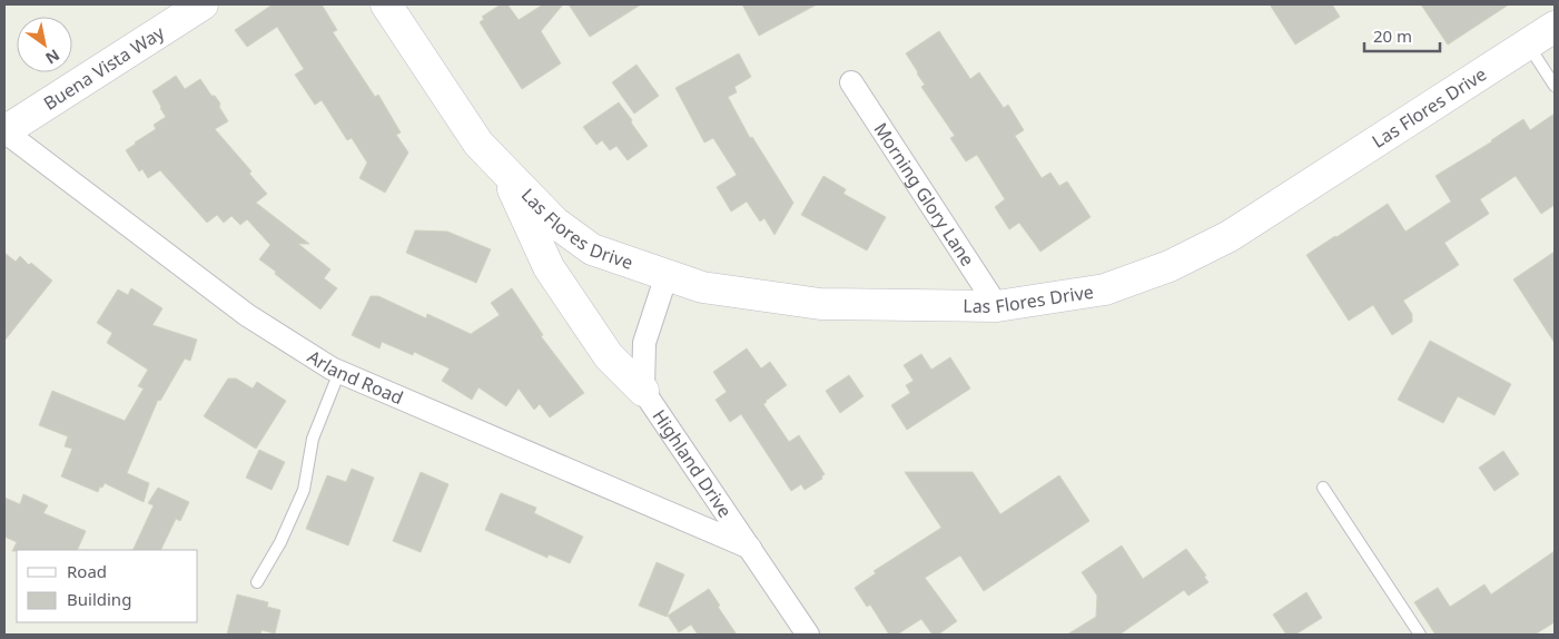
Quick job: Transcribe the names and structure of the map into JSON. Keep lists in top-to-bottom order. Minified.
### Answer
{"streets":{"street":["Buena Vista Way","Las Flores Drive","Morning Glory Lane","Arland Road","Highland Drive"]},"crossings":[["Buena Vista Way","Arland Road"],["Las Flores Drive","Morning Glory Lane"],["Las Flores Drive","Highland Drive"],["Arland Road","Highland Drive"]],"legend":["Road","Building"],"scale_bar":"20 m","north":"bottom right"}
